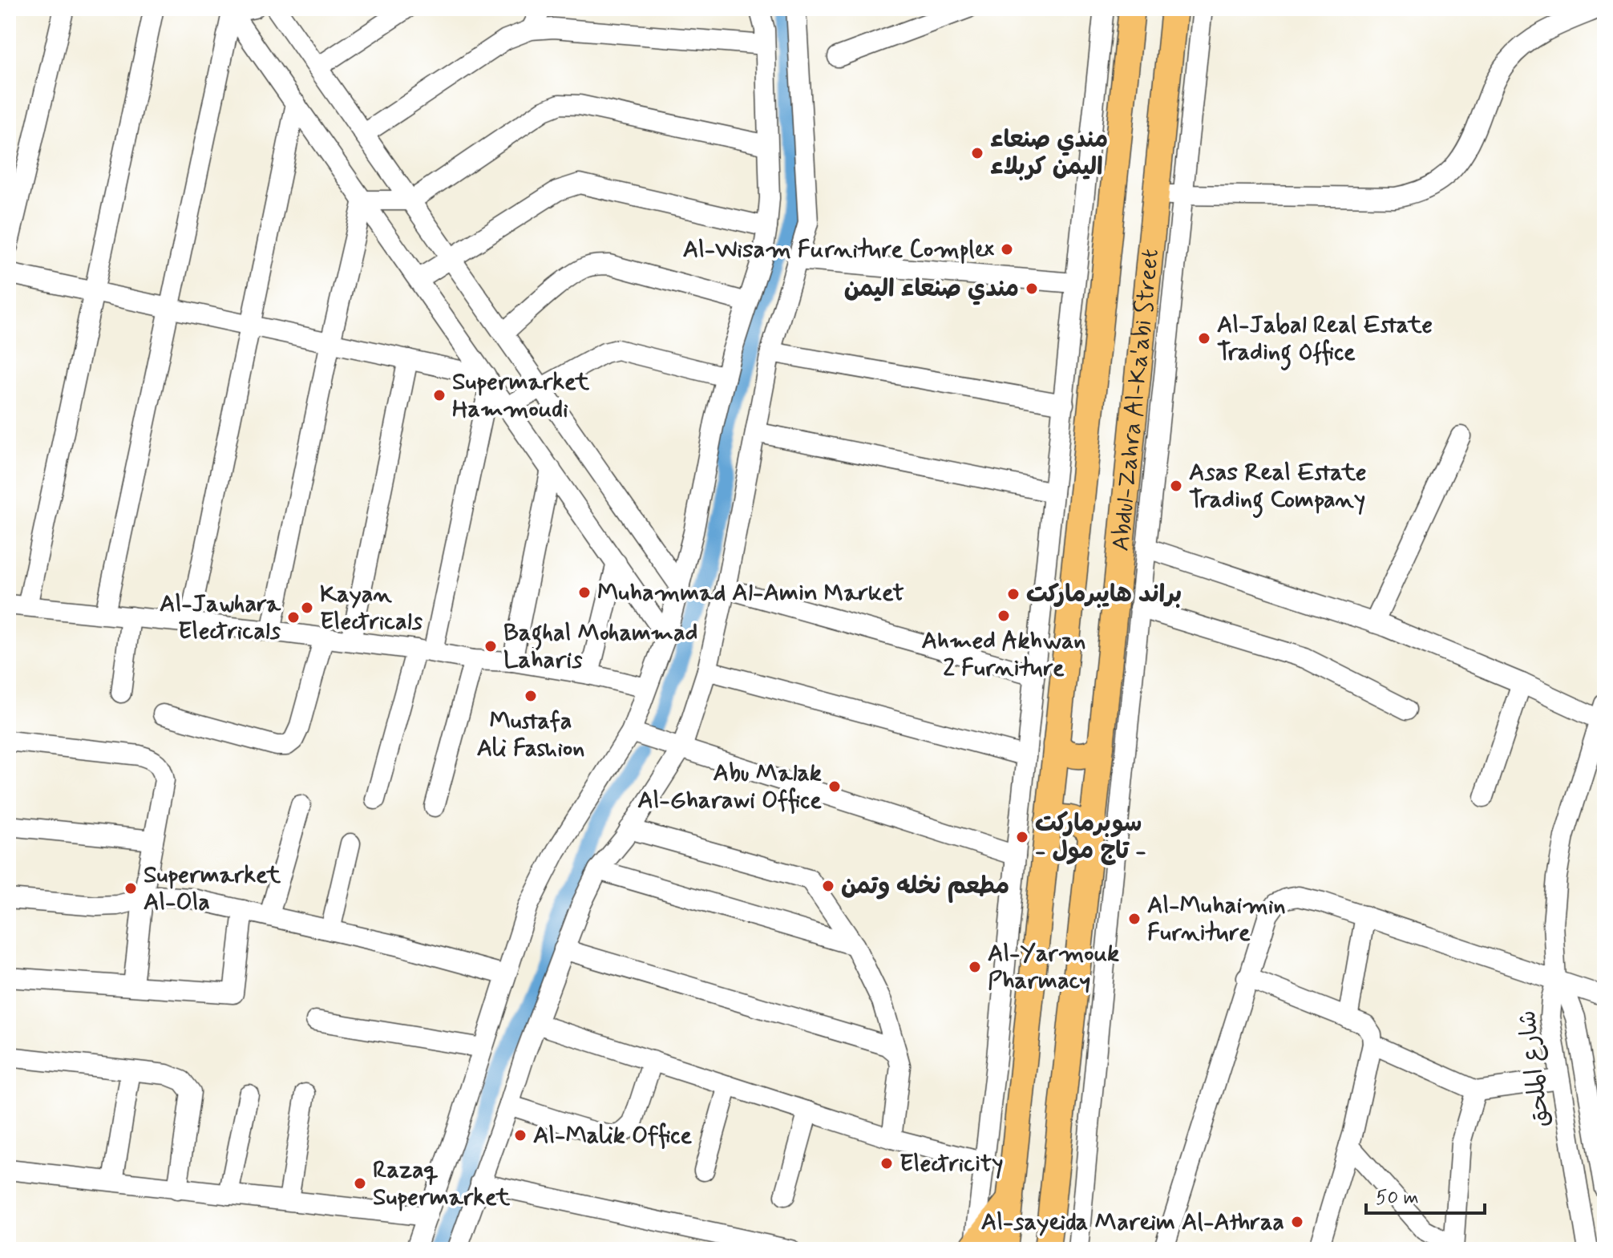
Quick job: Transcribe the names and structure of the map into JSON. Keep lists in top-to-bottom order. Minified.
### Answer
{"streets":{"main road":["Abdul-Zahra Al-Ka'abi Street"],"street":["شارع الملحق"]},"places":["مندي صنعاء اليمن كربلاء","Al-Wisam Furniture Complex","مندي صنعاء اليمن","Al-Jabal Real Estate Trading Office","Supermarket Hammoudi","Asas Real Estate Trading Company","Muhammad Al-Amin Market","براند هايبرماركت","Kayan Electricals","Ahmed Akhwan 2 Furniture","Al-Jawhara Electricals","Baghal Mohammad Laharis","Mustafa Ali Fashion","Abu Malak Al-Gharawi Office","سوبرماركت - تاج مول -","مطعم نخله وتمن","Supermarket Al-Ola","Al-Muhaimin Furniture","Al-Yarmouk Pharmacy","Al-Malik Office","Electricity","Razaq Supermarket","Al-sayeida Mareim Al-Athraa"],"scale_bar":"50 m"}
